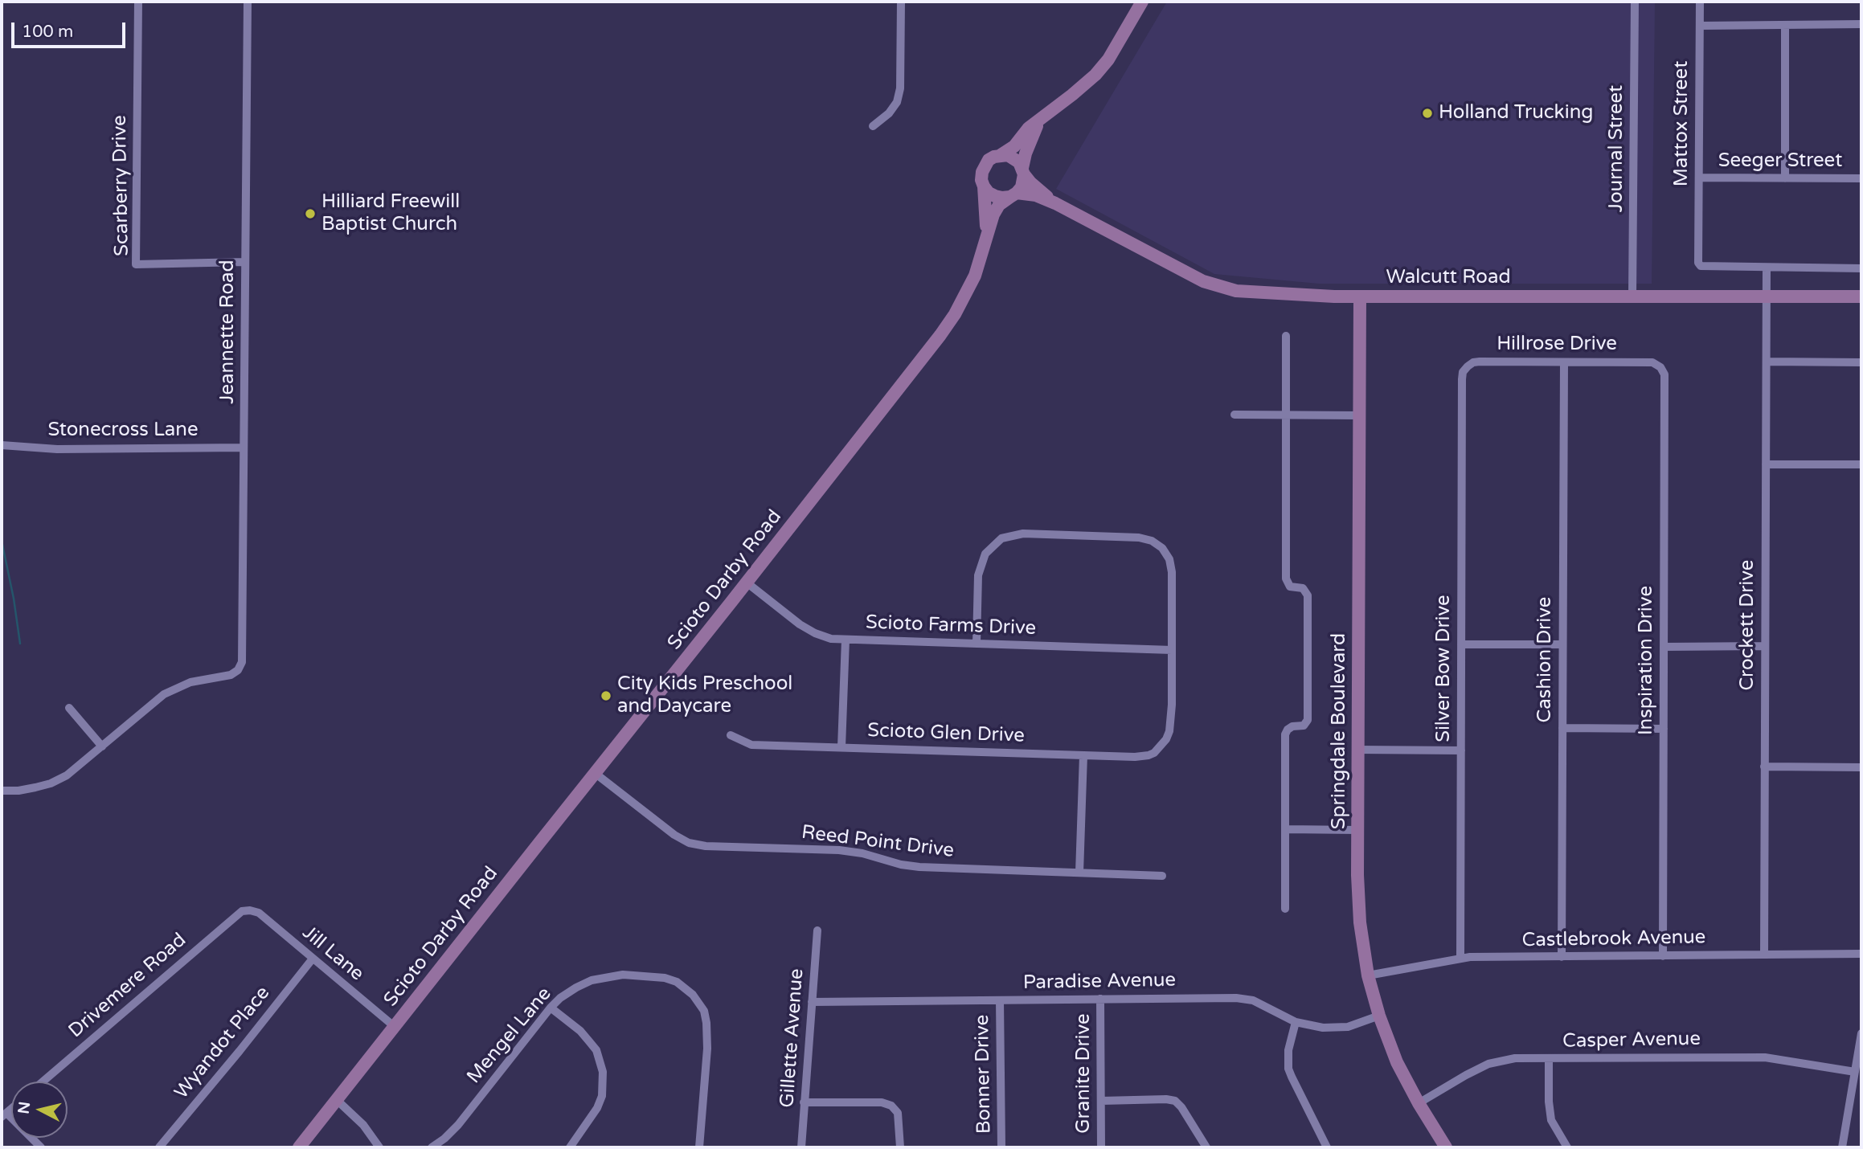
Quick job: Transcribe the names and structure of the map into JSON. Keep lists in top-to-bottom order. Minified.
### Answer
{"streets":{"street":["Mattox Street","Journal Street","Seeger Street","Scarberry Drive","Walcutt Road","Jeannette Road","Hillrose Drive","Stonecross Lane","Scioto Darby Road","Crockett Drive","Scioto Farms Drive","Cashion Drive","Inspiration Drive","Silver Bow Drive","Springdale Boulevard","Scioto Glen Drive","Reed Point Drive","Castlebrook Avenue","Jill Lane","Paradise Avenue","Drivemere Road","Mengel Lane","Gillette Avenue","Casper Avenue","Wyandot Place","Granite Drive","Bonner Drive"]},"crossings":[["Mattox Street","Seeger Street"],["Mattox Street","Crockett Drive"],["Journal Street","Walcutt Road"],["Scarberry Drive","Jeannette Road"],["Walcutt Road","Scioto Darby Road"],["Walcutt Road","Crockett Drive"],["Walcutt Road","Springdale Boulevard"],["Jeannette Road","Stonecross Lane"],["Hillrose Drive","Cashion Drive"],["Hillrose Drive","Inspiration Drive"],["Hillrose Drive","Silver Bow Drive"],["Scioto Darby Road","Scioto Farms Drive"],["Scioto Darby Road","Reed Point Drive"],["Scioto Darby Road","Jill Lane"],["Crockett Drive","Castlebrook Avenue"],["Scioto Farms Drive","Scioto Glen Drive"],["Cashion Drive","Castlebrook Avenue"],["Inspiration Drive","Castlebrook Avenue"],["Silver Bow Drive","Castlebrook Avenue"],["Springdale Boulevard","Castlebrook Avenue"],["Springdale Boulevard","Paradise Avenue"],["Springdale Boulevard","Casper Avenue"],["Jill Lane","Drivemere Road"],["Jill Lane","Wyandot Place"],["Paradise Avenue","Gillette Avenue"],["Paradise Avenue","Granite Drive"],["Paradise Avenue","Bonner Drive"]],"places":["Holland Trucking","Hilliard Freewill Baptist Church","City Kids Preschool and Daycare"],"scale_bar":"100 m","north":"left"}
